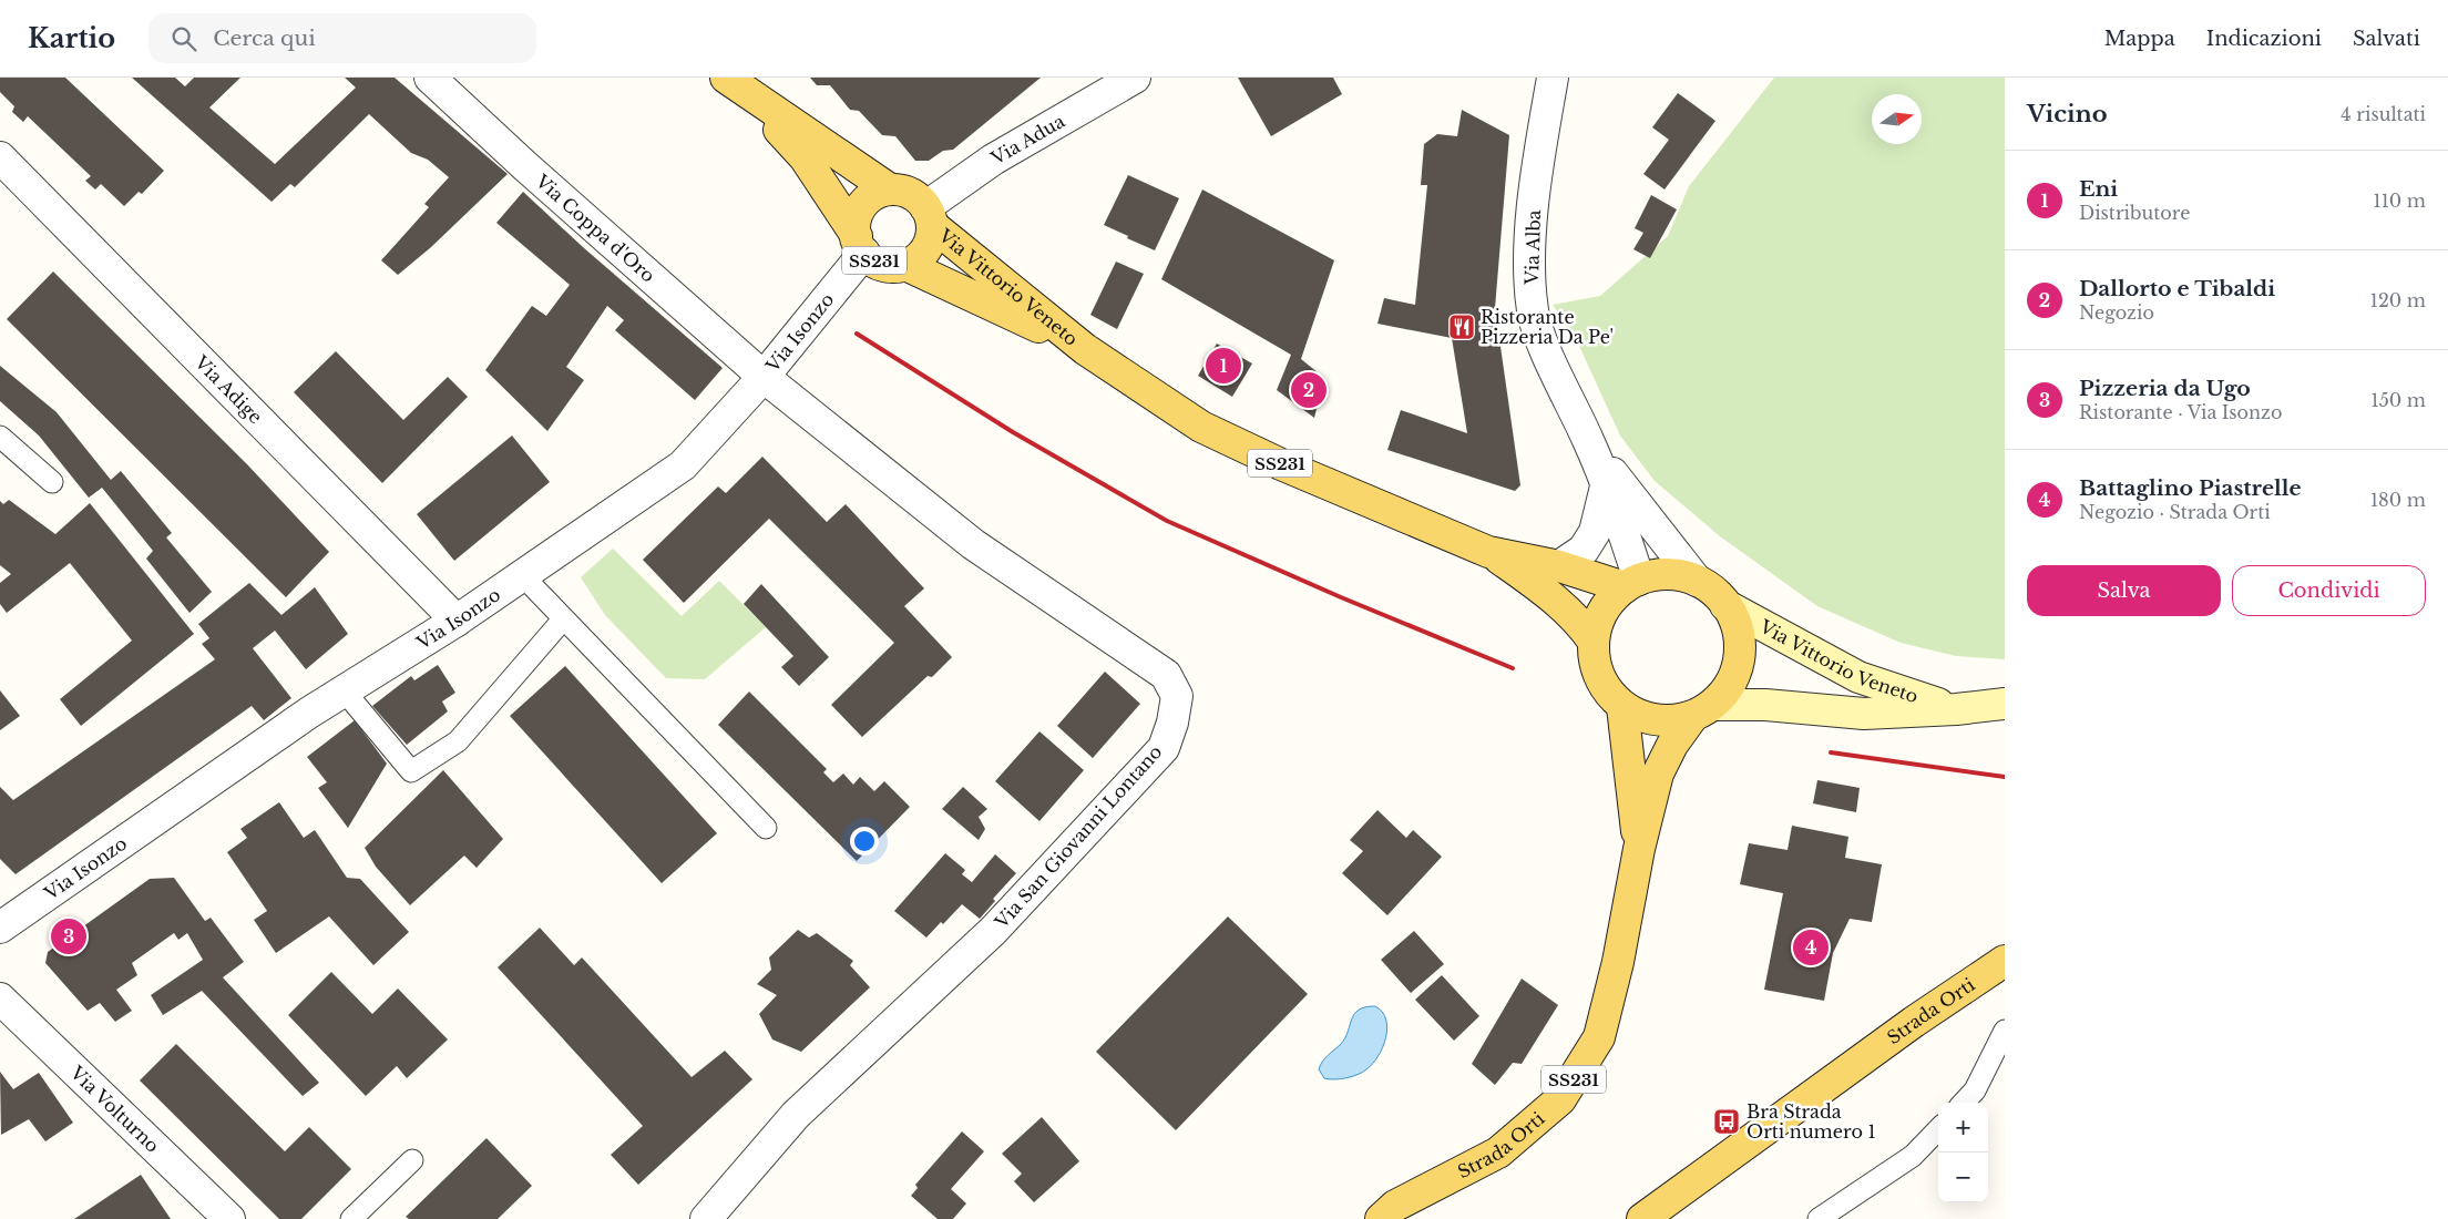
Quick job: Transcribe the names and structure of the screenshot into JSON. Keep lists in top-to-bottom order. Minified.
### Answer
{"streets":{"main road":["SS231","Via Vittorio Veneto","Strada Orti"],"street":["Via Adua","Via Coppa d'Oro","Via Alba","Via Isonzo","Via Adige","Via San Giovanni Lontano","Via Volturno"]},"crossings":[["Via Adua","SS231"],["Via Adua","Via Vittorio Veneto"],["Via Adua","Via Isonzo"],["Via Coppa d'Oro","Via Isonzo"],["Via Coppa d'Oro","Via San Giovanni Lontano"],["Via Alba","SS231"],["Via Alba","Via Vittorio Veneto"],["Via Alba","Strada Orti"],["SS231","Via Vittorio Veneto"],["SS231","Via Isonzo"],["SS231","Strada Orti"],["Via Vittorio Veneto","Via Isonzo"],["Via Vittorio Veneto","Strada Orti"],["Via Isonzo","Via Adige"],["Via Isonzo","Via San Giovanni Lontano"]],"places":{"restaurant":["Ristorante Pizzeria Da Pe'"],"bus stop":["Bra Strada Orti numero 1"]},"north":"right","page":{"header":"Kartio","search":"Cerca qui","nav":["Mappa","Indicazioni","Salvati"],"heading":["Vicino","4 risultati"],"list":[{"mark":"1","name":"Eni","note":"Distributore","value":"110 m"},{"mark":"2","name":"Dallorto e Tibaldi","note":"Negozio","value":"120 m"},{"mark":"3","name":"Pizzeria da Ugo","note":"Ristorante · Via Isonzo","value":"150 m"},{"mark":"4","name":"Battaglino Piastrelle","note":"Negozio · Strada Orti","value":"180 m"}],"pins":["1","2","3","4"],"buttons":["Salva","Condividi"],"map_buttons":["+","−"]}}
